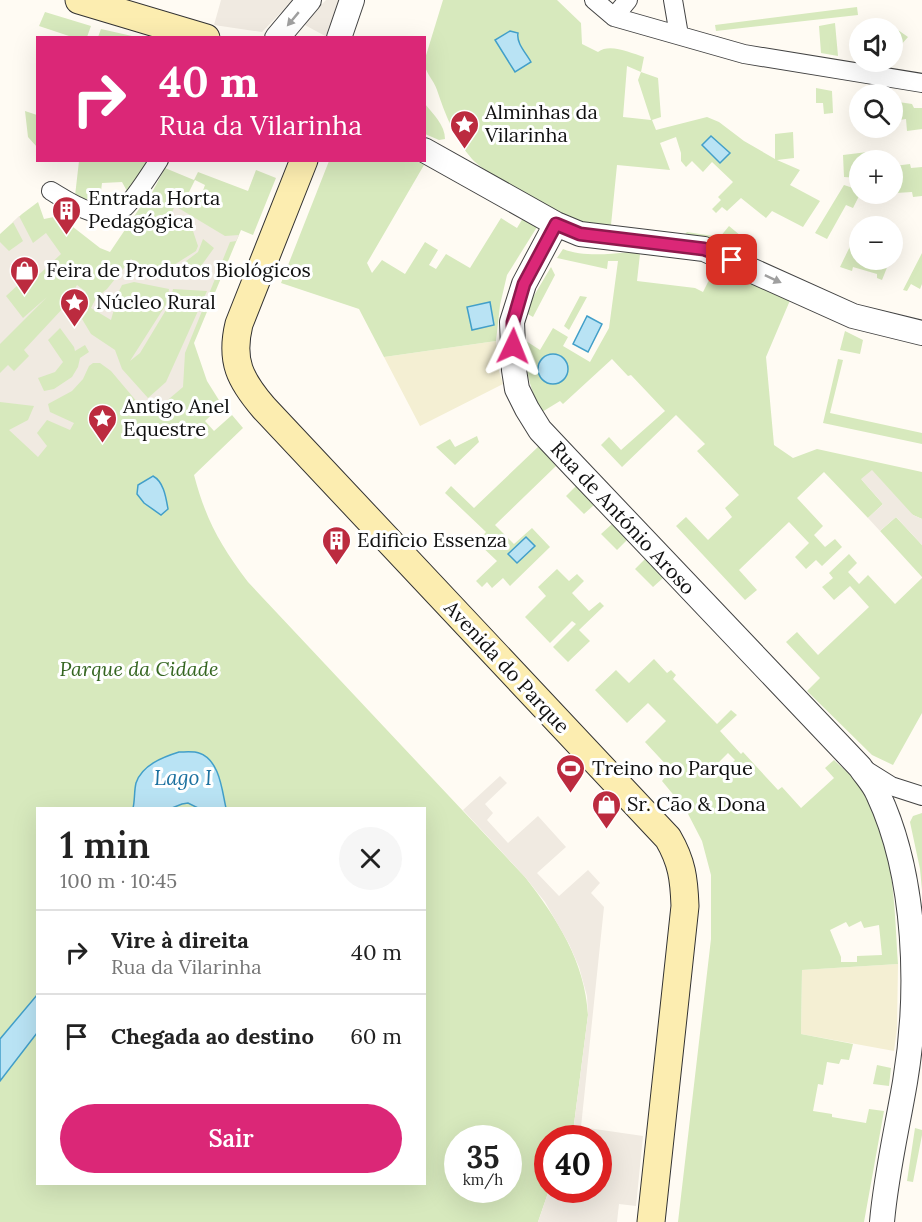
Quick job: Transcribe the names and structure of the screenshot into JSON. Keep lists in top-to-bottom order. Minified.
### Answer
{"streets":{"main road":["Avenida do Parque"],"street":["Rua de António Aroso"]},"water":["Lago I"],"parks":["Parque da Cidade"],"places":{"place":["Alminhas da Vilarinha","Núcleo Rural","Antigo Anel Equestre"],"building":["Entrada Horta Pedagógica","Edificio Essenza"],"shop":["Feira de Produtos Biológicos","Sr. Cão & Dona"],"sports":["Treino no Parque"]},"page":{"map_buttons":["+","−"],"turn":["40 m","Rua da Vilarinha"],"heading":["1 min","100 m · 10:45"],"list":[{"name":"Vire à direita","note":"Rua da Vilarinha","value":"40 m"},{"name":"Chegada ao destino","value":"60 m"}],"buttons":"Sair","speed":"35 km/h","limit":"40"}}
